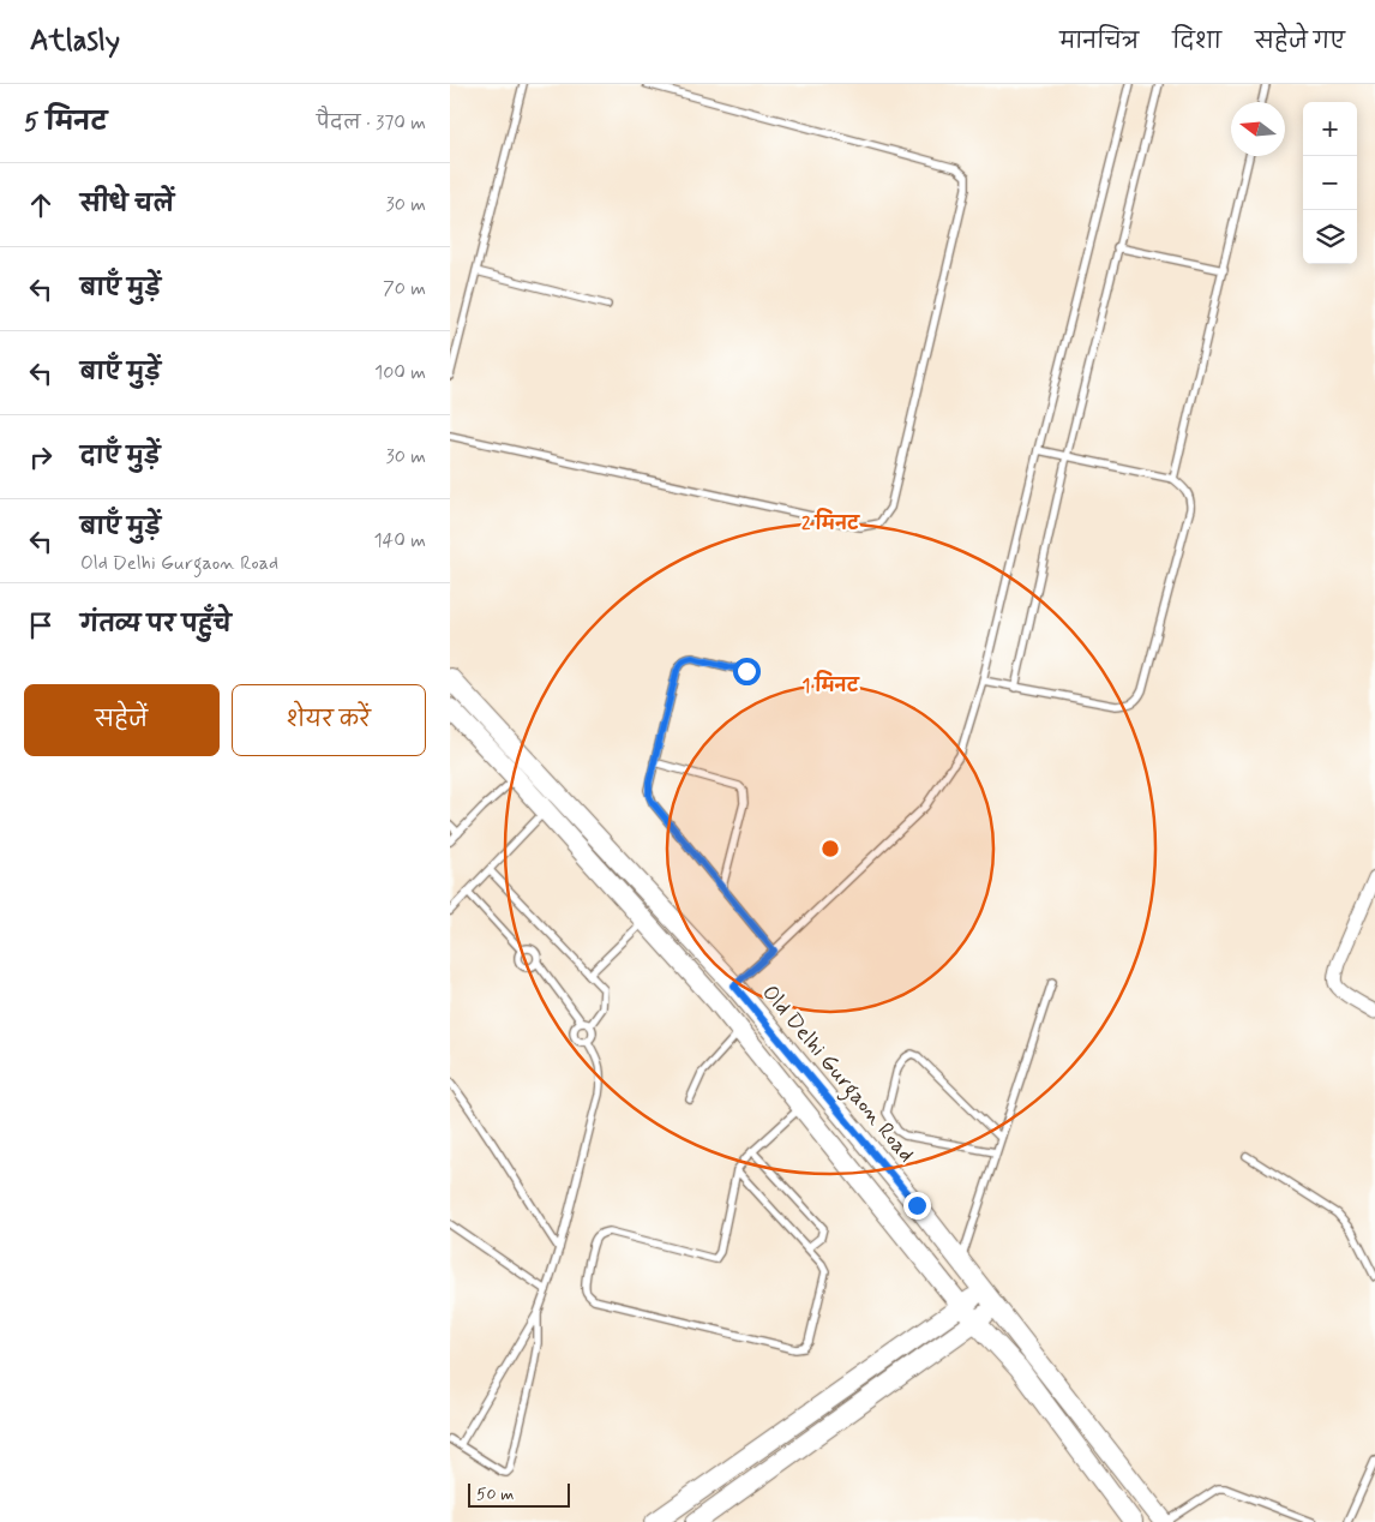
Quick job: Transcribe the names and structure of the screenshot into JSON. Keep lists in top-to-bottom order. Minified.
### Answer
{"streets":{"main road":["Old Delhi Gurgaon Road"]},"scale_bar":"50 m","north":"left","page":{"header":"Atlasly","nav":["मानचित्र","दिशा","सहेजे गए"],"heading":["5 मिनट","पैदल · 370 m"],"map_buttons":["+","−"],"list":[["सीधे चलें","30 m"],["बाएँ मुड़ें","70 m"],["बाएँ मुड़ें","100 m"],["दाएँ मुड़ें","30 m"],["बाएँ मुड़ें","Old Delhi Gurgaon Road","140 m"],"गंतव्य पर पहुँचे"],"buttons":["सहेजें","शेयर करें"],"scale":"50 m"},"rings":["2 मिनट","1 मिनट"]}
